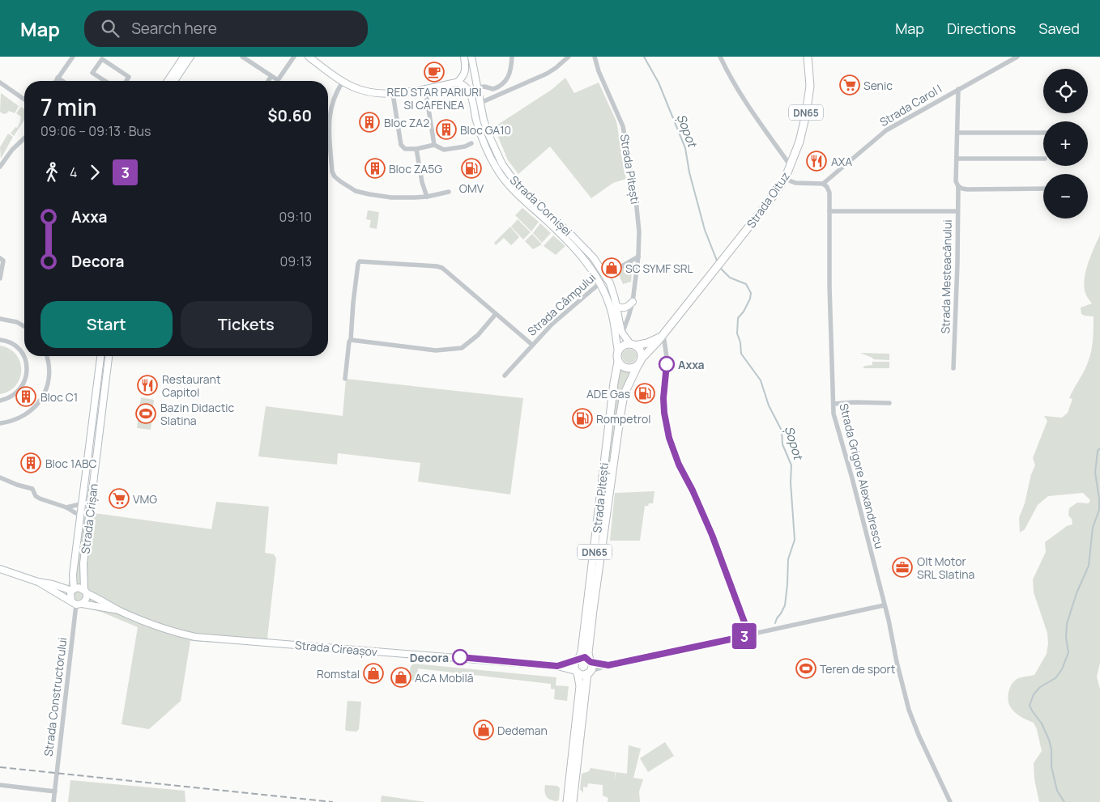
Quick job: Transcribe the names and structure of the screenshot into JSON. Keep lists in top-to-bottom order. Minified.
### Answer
{"streets":{"main road":["DN65","Strada Pitești","Strada Oituz","Strada Cornișei","Strada Crișan","Strada Cireașov"],"street":["Strada Carol I","Strada Mesteacănului","Strada Câmpului","Strada Grigore Alexandrescu","Strada Constructorului"]},"crossings":[["Strada Carol I","Strada Mesteacănului"],["Strada Carol I","Strada Grigore Alexandrescu"],["DN65","Strada Oituz"],["Strada Pitești","Strada Oituz"],["Strada Pitești","Strada Cornișei"],["Strada Pitești","Strada Câmpului"],["Strada Pitești","Strada Cireașov"],["Strada Oituz","Strada Cornișei"],["Strada Cornișei","Strada Câmpului"],["Strada Crișan","Strada Cireașov"],["Strada Crișan","Strada Constructorului"],["Strada Cireașov","Strada Constructorului"]],"water":["Șopot"],"places":{"cafe":["RED STAR PARIURI SI CAFENEA"],"supermarket":["Senic","VMG"],"building":["Bloc ZA2","Bloc GA10","Bloc ZA5G","Bloc C1","Bloc 1ABC"],"restaurant":["AXA","Restaurant Capitol"],"fuel station":["OMV","ADE Gas","Rompetrol"],"shop":["SC SYMF SRL","Romstal","ACA Mobilă","Dedeman"],"other":["Axxa","Decora"],"sports":["Bazin Didactic Slatina","Teren de sport"],"office":["Olt Motor SRL Slatina"]},"lines":["bus line 3"],"page":{"header":"Map","search":"Search here","nav":["Map","Directions","Saved"],"on_map":"3","map_buttons":["+","−"],"heading":["7 min","09:06 – 09:13 · Bus","$0.60"],"legs":["4","3"],"list":[{"name":"Axxa","value":"09:10"},{"name":"Decora","value":"09:13"}],"buttons":["Start","Tickets"]}}
